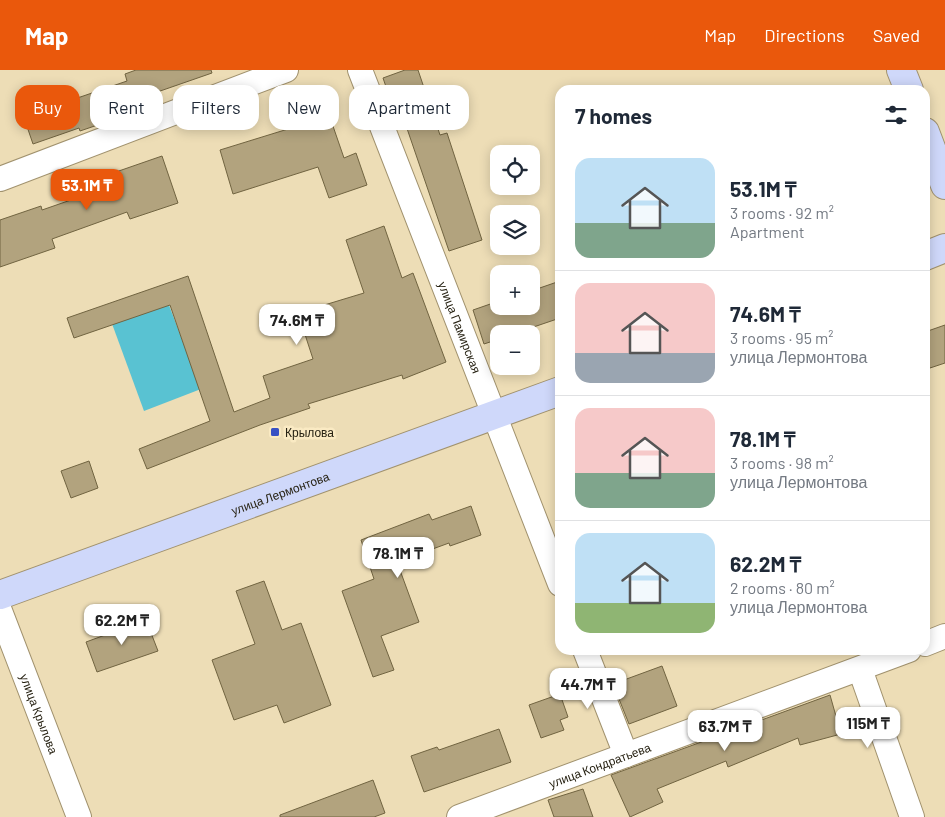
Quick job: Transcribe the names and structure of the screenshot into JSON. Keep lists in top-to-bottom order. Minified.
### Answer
{"streets":{"main road":["улица Лермонтова"],"street":["улица Памирская","улица Крылова","улица Кондратьева"]},"crossings":[["улица Памирская","улица Лермонтова"]],"places":{"transit":["Крылова"]},"page":{"header":"Map","nav":["Map","Directions","Saved"],"chip":["Buy","Rent","Filters","New","Apartment"],"heading":"7 homes","map_buttons":["+","−"],"list":[{"name":"53.1M ₸","note":"3 rooms · 92 m² · Apartment"},{"name":"74.6M ₸","note":"3 rooms · 95 m² · улица Лермонтова"},{"name":"78.1M ₸","note":"3 rooms · 98 m² · улица Лермонтова"},{"name":"62.2M ₸","note":"2 rooms · 80 m² · улица Лермонтова"}],"price":["53.1M ₸","74.6M ₸","78.1M ₸","62.2M ₸","44.7M ₸","115M ₸","63.7M ₸"]}}
